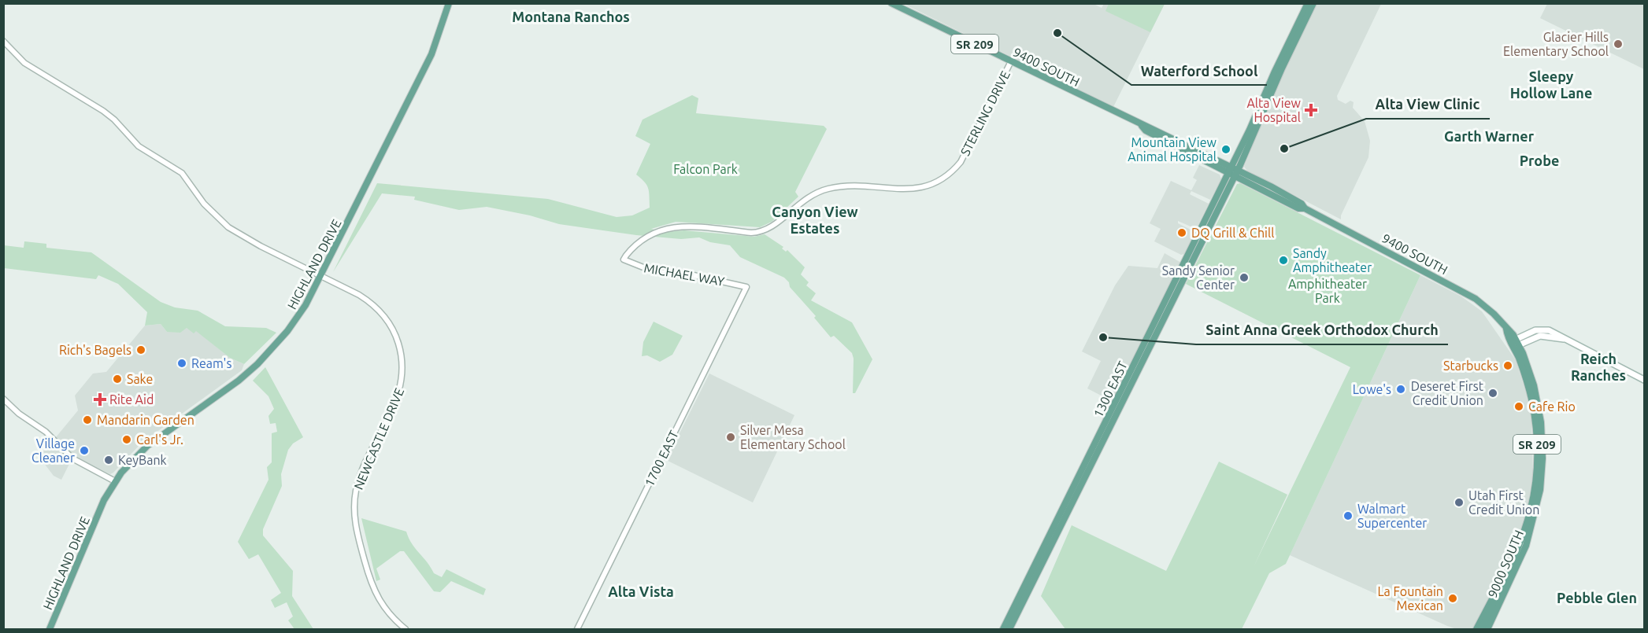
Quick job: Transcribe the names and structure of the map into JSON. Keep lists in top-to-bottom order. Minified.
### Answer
{"streets":{"main road":["SR 209","9400 SOUTH","HIGHLAND DRIVE","1300 EAST","9000 SOUTH"],"street":["STERLING DRIVE","MICHAEL WAY","NEWCASTLE DRIVE","1700 EAST"]},"crossings":[["9400 SOUTH","STERLING DRIVE"],["9400 SOUTH","1300 EAST"],["9400 SOUTH","9000 SOUTH"],["STERLING DRIVE","MICHAEL WAY"],["HIGHLAND DRIVE","NEWCASTLE DRIVE"],["MICHAEL WAY","1700 EAST"]],"districts":["Montana Ranchos","Sleepy Hollow Lane","Garth Warner","Probe","Canyon View Estates","Reich Ranches","Alta Vista","Pebble Glen"],"parks":["Falcon Park","Amphitheater Park"],"places":{"other":["Waterford School","Glacier Hills Elementary School","Alta View Clinic","Mountain View Animal Hospital","DQ Grill & Chill","Sandy Amphitheater","Sandy Senior Center","Saint Anna Greek Orthodox Church","Rich's Bagels","Ream's","Starbucks","Sake","Lowe's","Deseret First Credit Union","Cafe Rio","Mandarin Garden","Silver Mesa Elementary School","Carl's Jr.","Village Cleaner","KeyBank","Utah First Credit Union","Walmart Supercenter","La Fountain Mexican"],"health":["Alta View Hospital","Rite Aid"]}}
